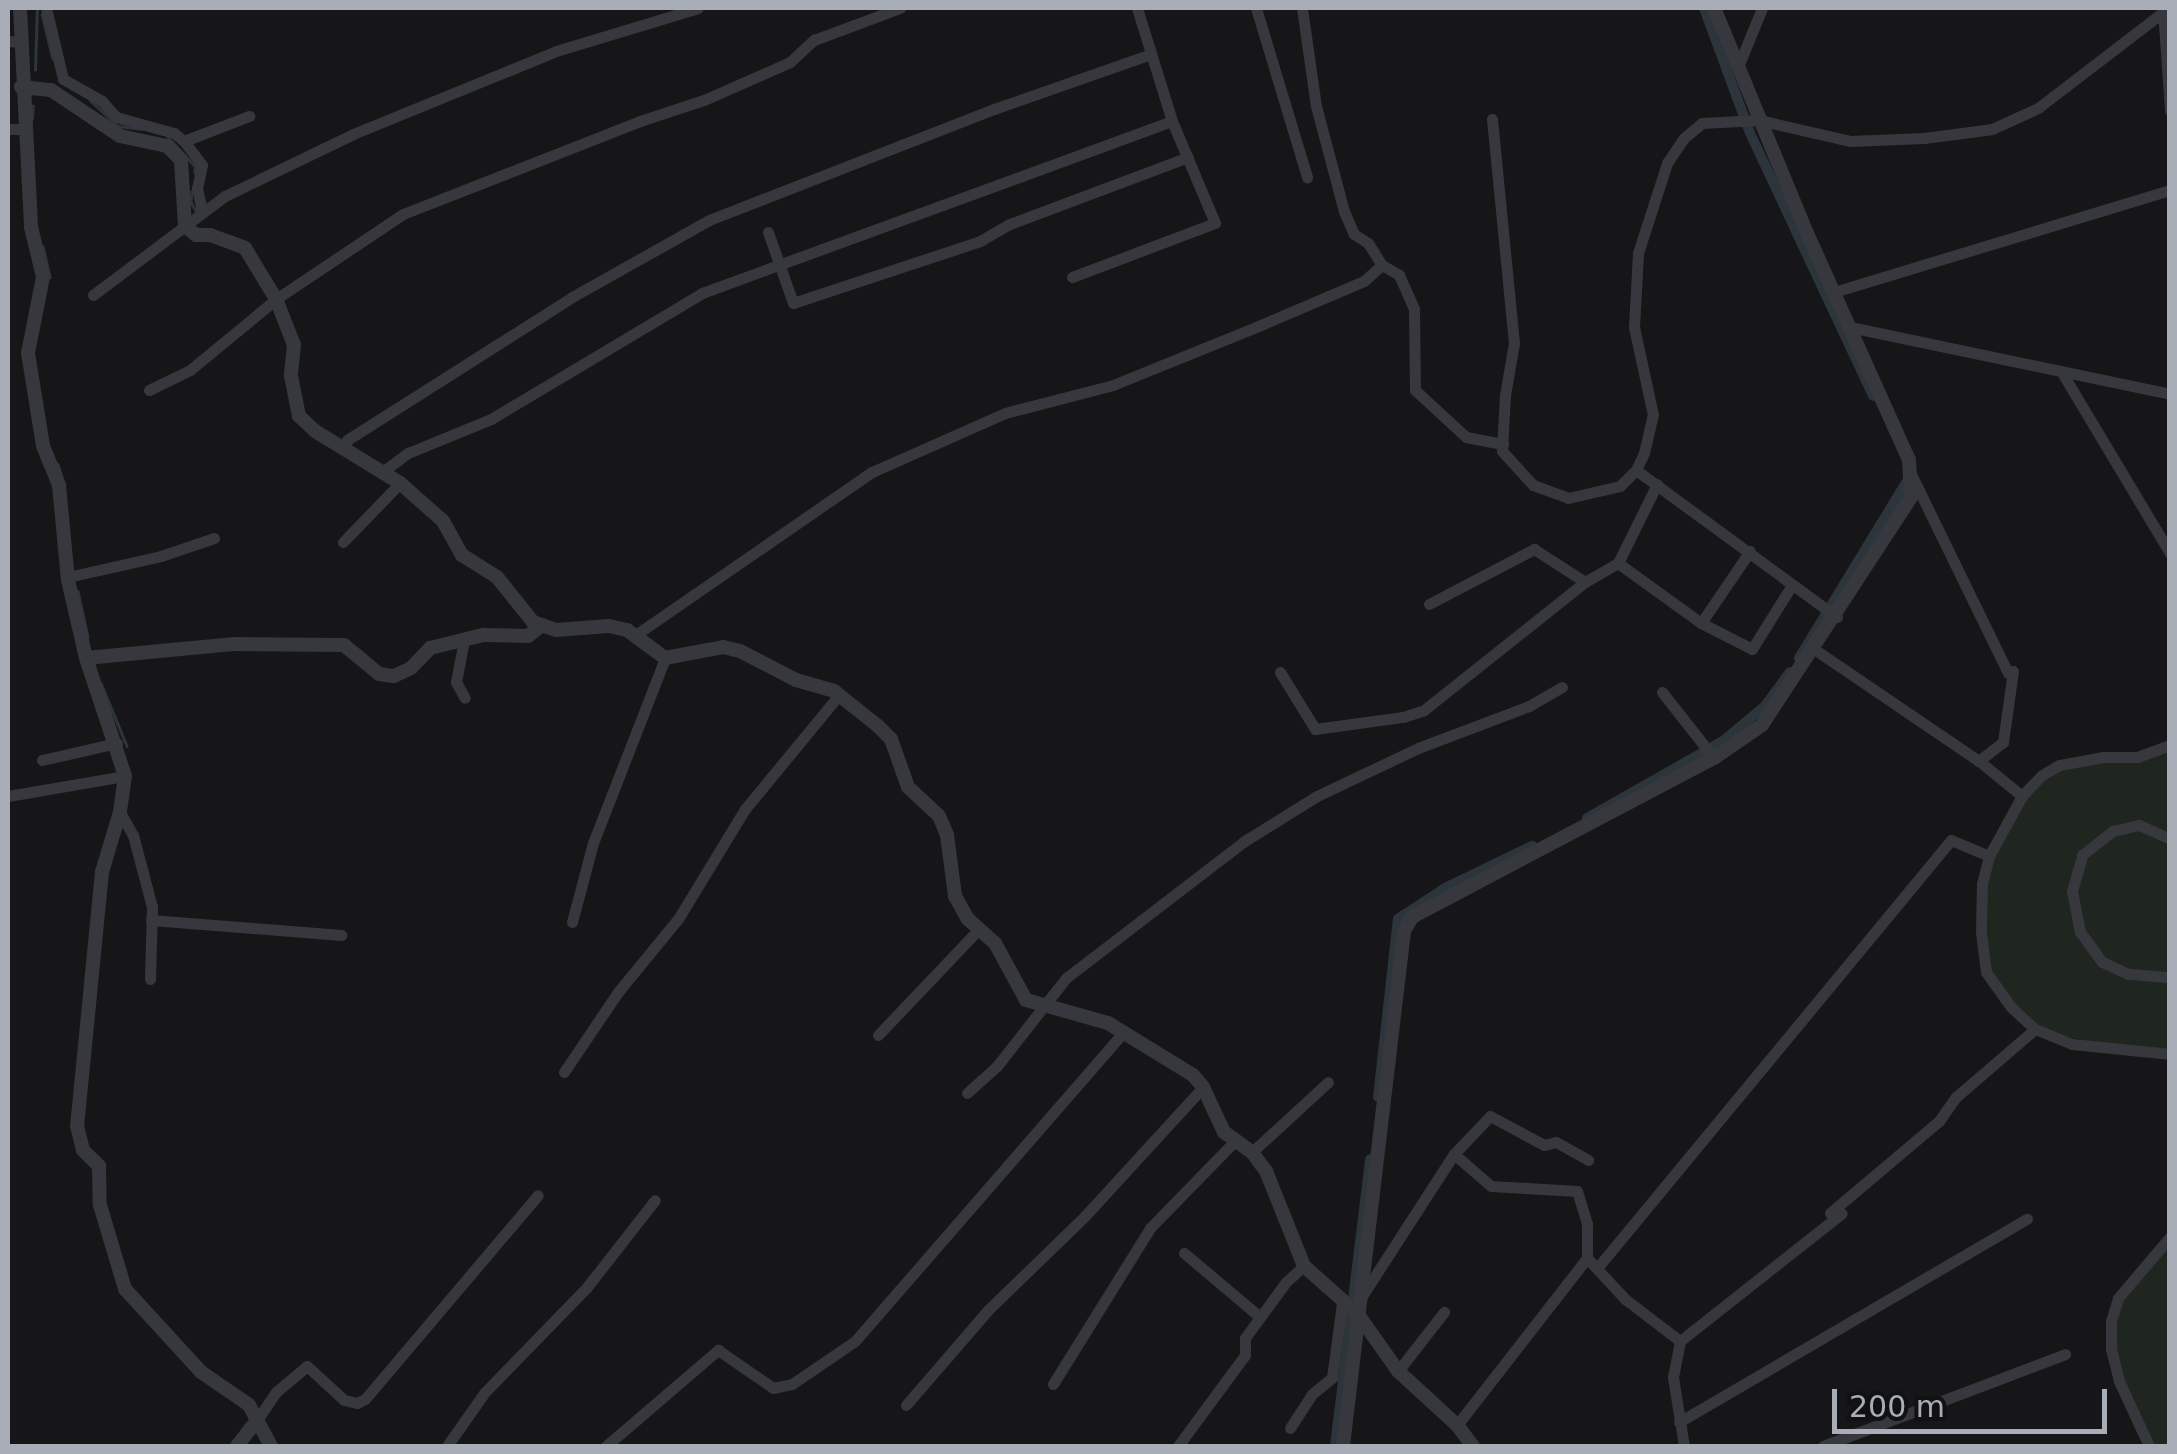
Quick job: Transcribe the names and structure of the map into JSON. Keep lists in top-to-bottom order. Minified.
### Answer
{"scale_bar":"200 m"}
